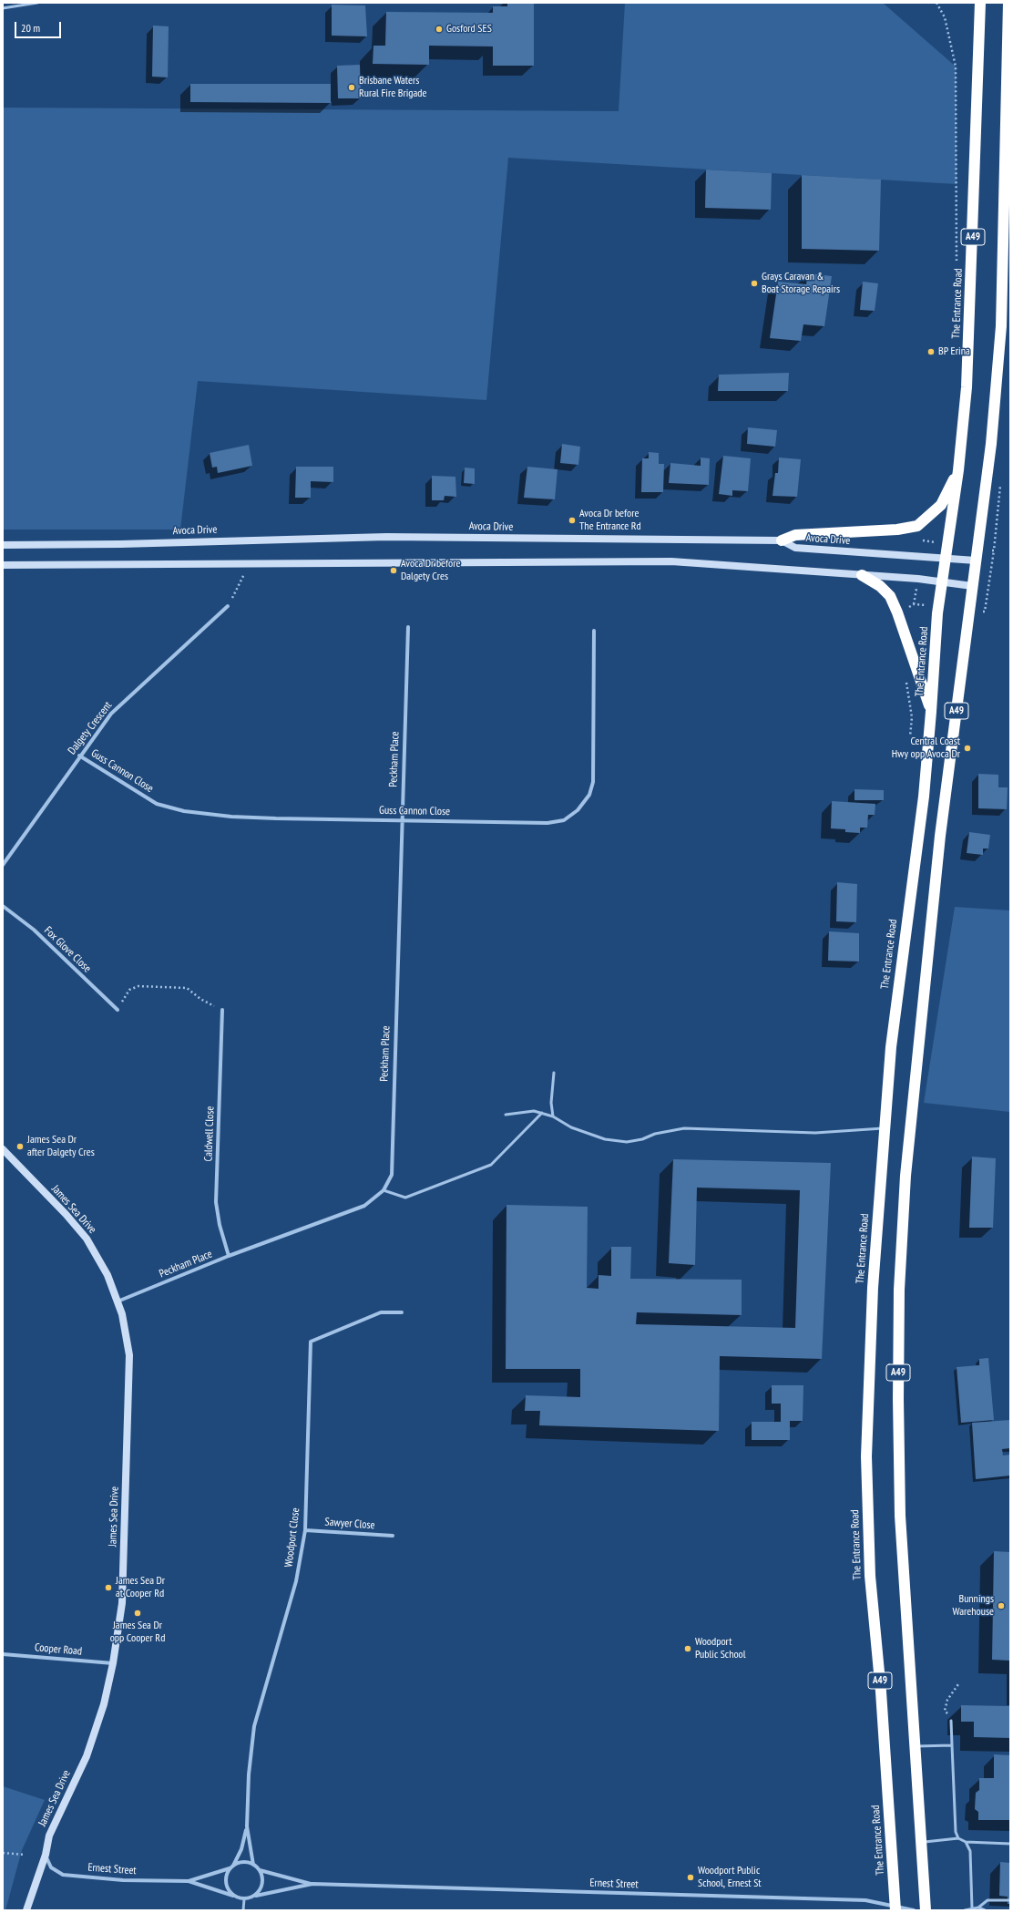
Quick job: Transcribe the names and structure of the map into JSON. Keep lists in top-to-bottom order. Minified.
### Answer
{"streets":{"highway":["A49","The Entrance Road"],"main road":["Avoca Drive","James Sea Drive"],"street":["Dalgety Crescent","Peckham Place","Guss Cannon Close","Fox Glove Close","Caldwell Close","Sawyer Close","Woodport Close","Cooper Road","Ernest Street"]},"crossings":[["A49","Avoca Drive"],["The Entrance Road","Avoca Drive"],["The Entrance Road","Ernest Street"],["Dalgety Crescent","Guss Cannon Close"],["Peckham Place","Guss Cannon Close"],["Peckham Place","Caldwell Close"],["Peckham Place","James Sea Drive"],["James Sea Drive","Cooper Road"],["James Sea Drive","Ernest Street"],["Sawyer Close","Woodport Close"],["Woodport Close","Ernest Street"]],"places":["Gosford SES","Brisbane Waters Rural Fire Brigade","Grays Caravan & Boat Storage Repairs","BP Erina","Avoca Dr before The Entrance Rd","Avoca Dr before Dalgety Cres","Central Coast Hwy opp Avoca Dr","James Sea Dr after Dalgety Cres","James Sea Dr at Cooper Rd","Bunnings Warehouse","James Sea Dr opp Cooper Rd","Woodport Public School","Woodport Public School, Ernest St"],"scale_bar":"20 m"}
